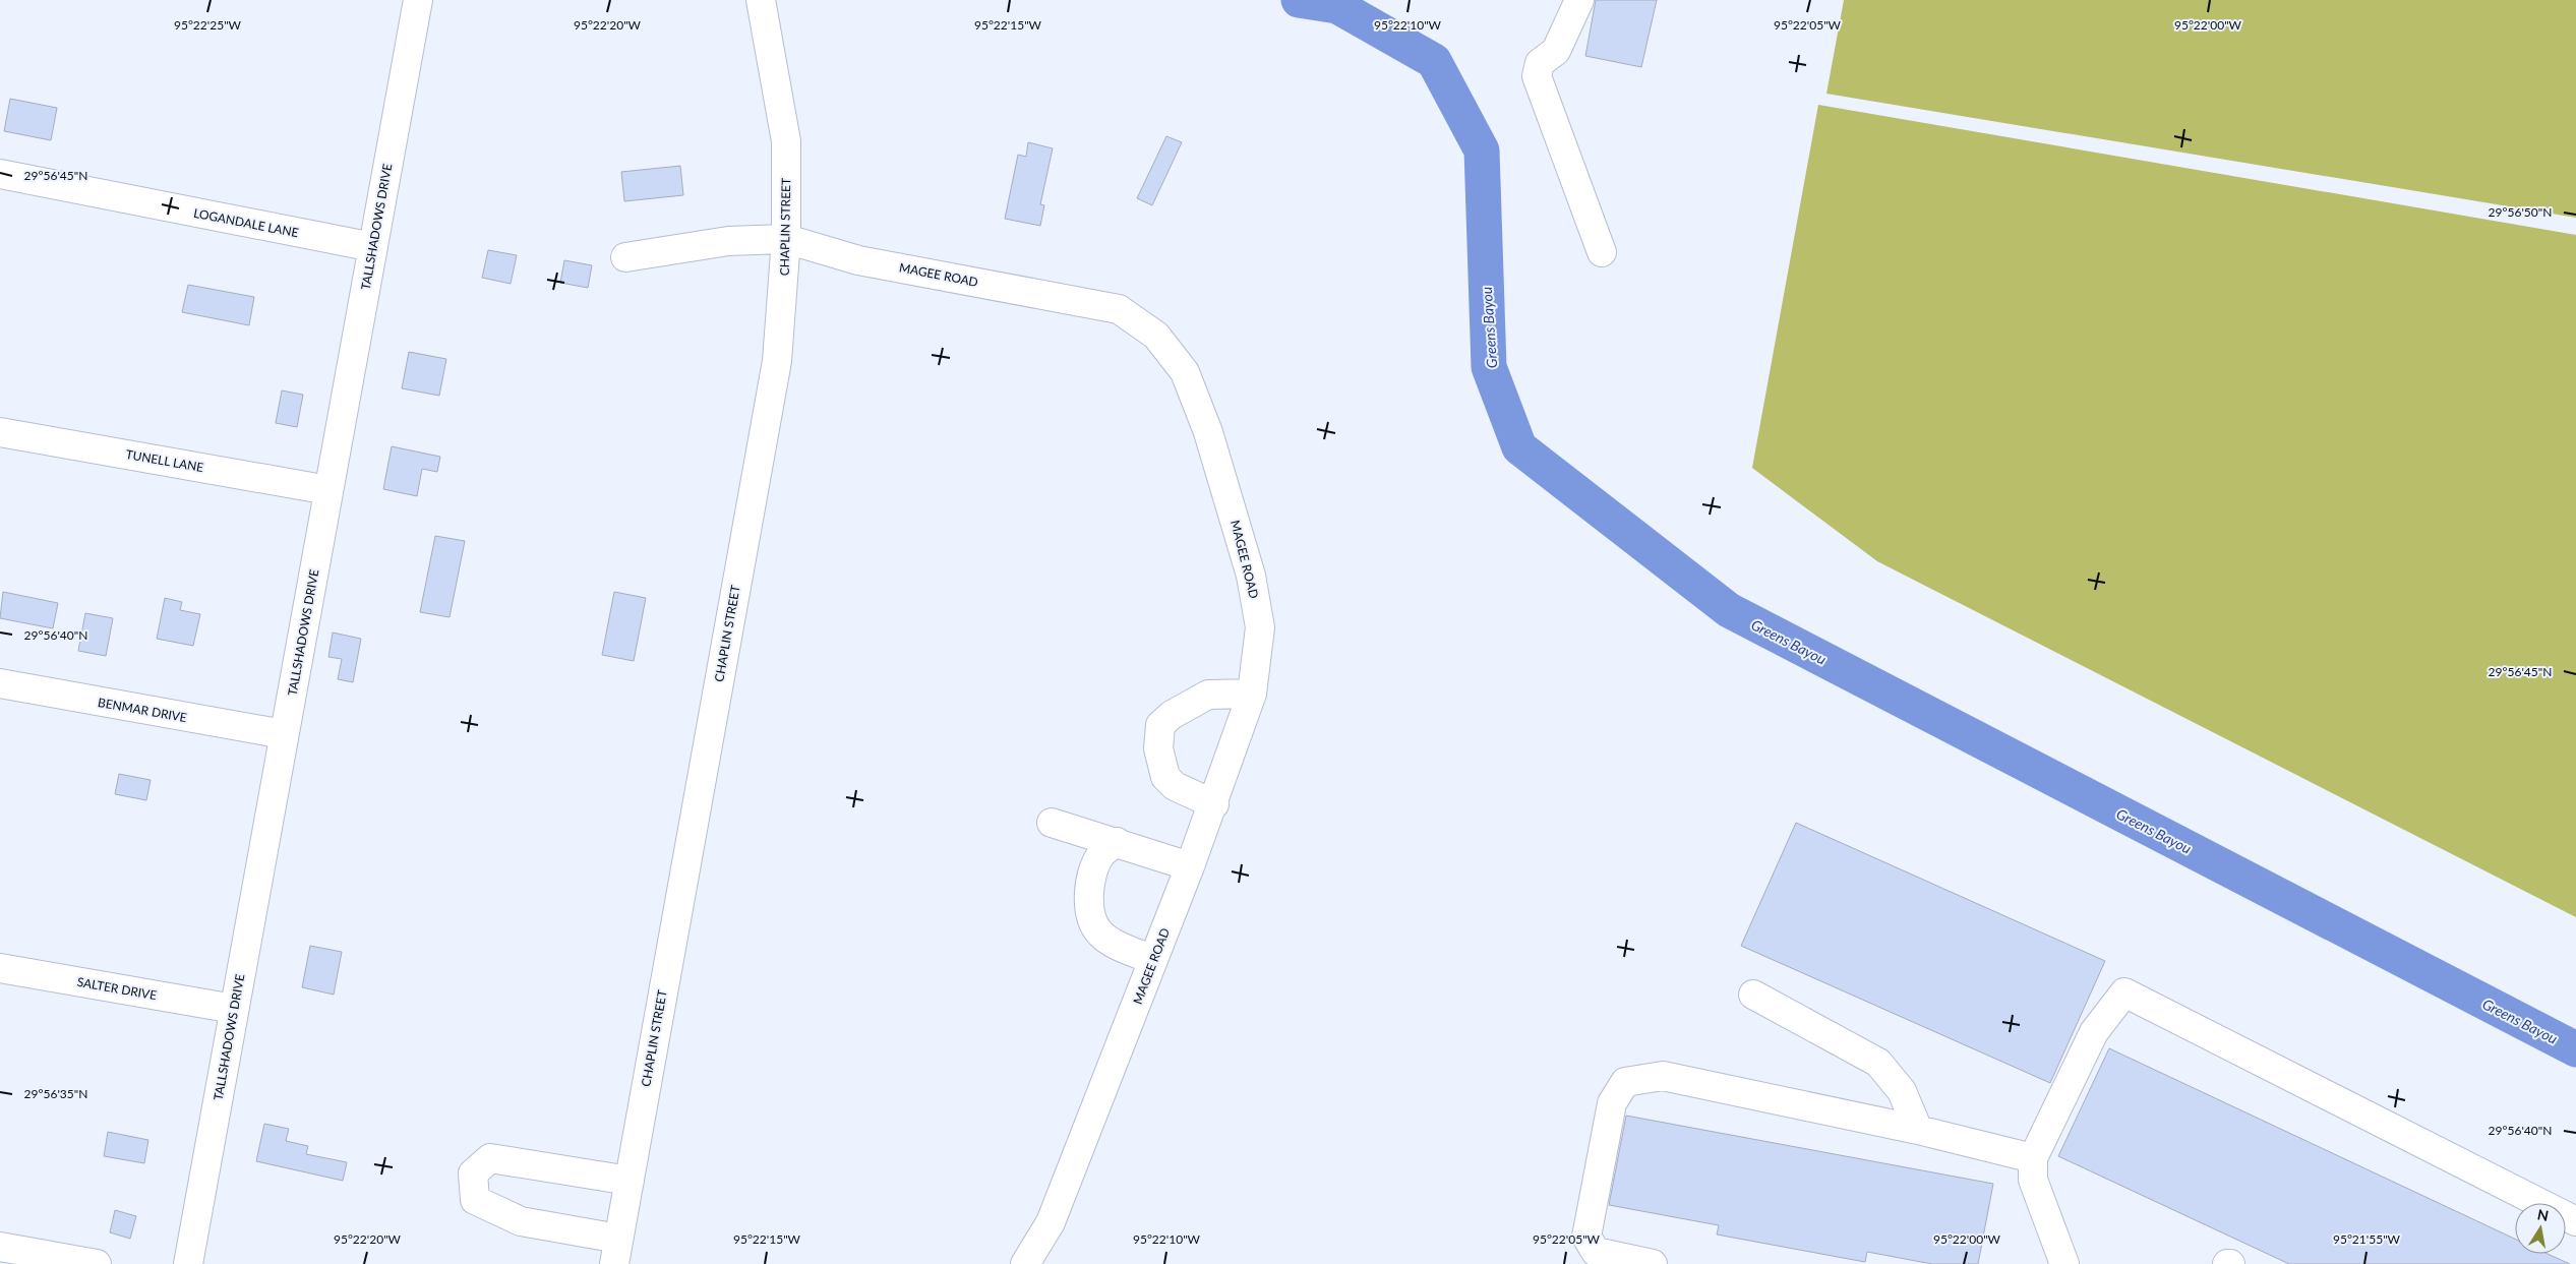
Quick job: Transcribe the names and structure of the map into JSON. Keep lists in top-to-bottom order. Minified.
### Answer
{"streets":{"street":["LOGANDALE LANE","TALLSHADOWS DRIVE","CHAPLIN STREET","MAGEE ROAD","TUNELL LANE","BENMAR DRIVE","SALTER DRIVE"]},"crossings":[["LOGANDALE LANE","TALLSHADOWS DRIVE"],["TALLSHADOWS DRIVE","TUNELL LANE"],["TALLSHADOWS DRIVE","BENMAR DRIVE"],["TALLSHADOWS DRIVE","SALTER DRIVE"],["CHAPLIN STREET","MAGEE ROAD"]],"water":["Greens Bayou"],"north":"top","coordinates":["95°22'25\"W","95°22'20\"W","95°22'15\"W","95°22'10\"W","95°22'05\"W","95°22'00\"W","29°56'45\"N","29°56'50\"N","29°56'40\"N","29°56'35\"N","95°21'55\"W"]}
